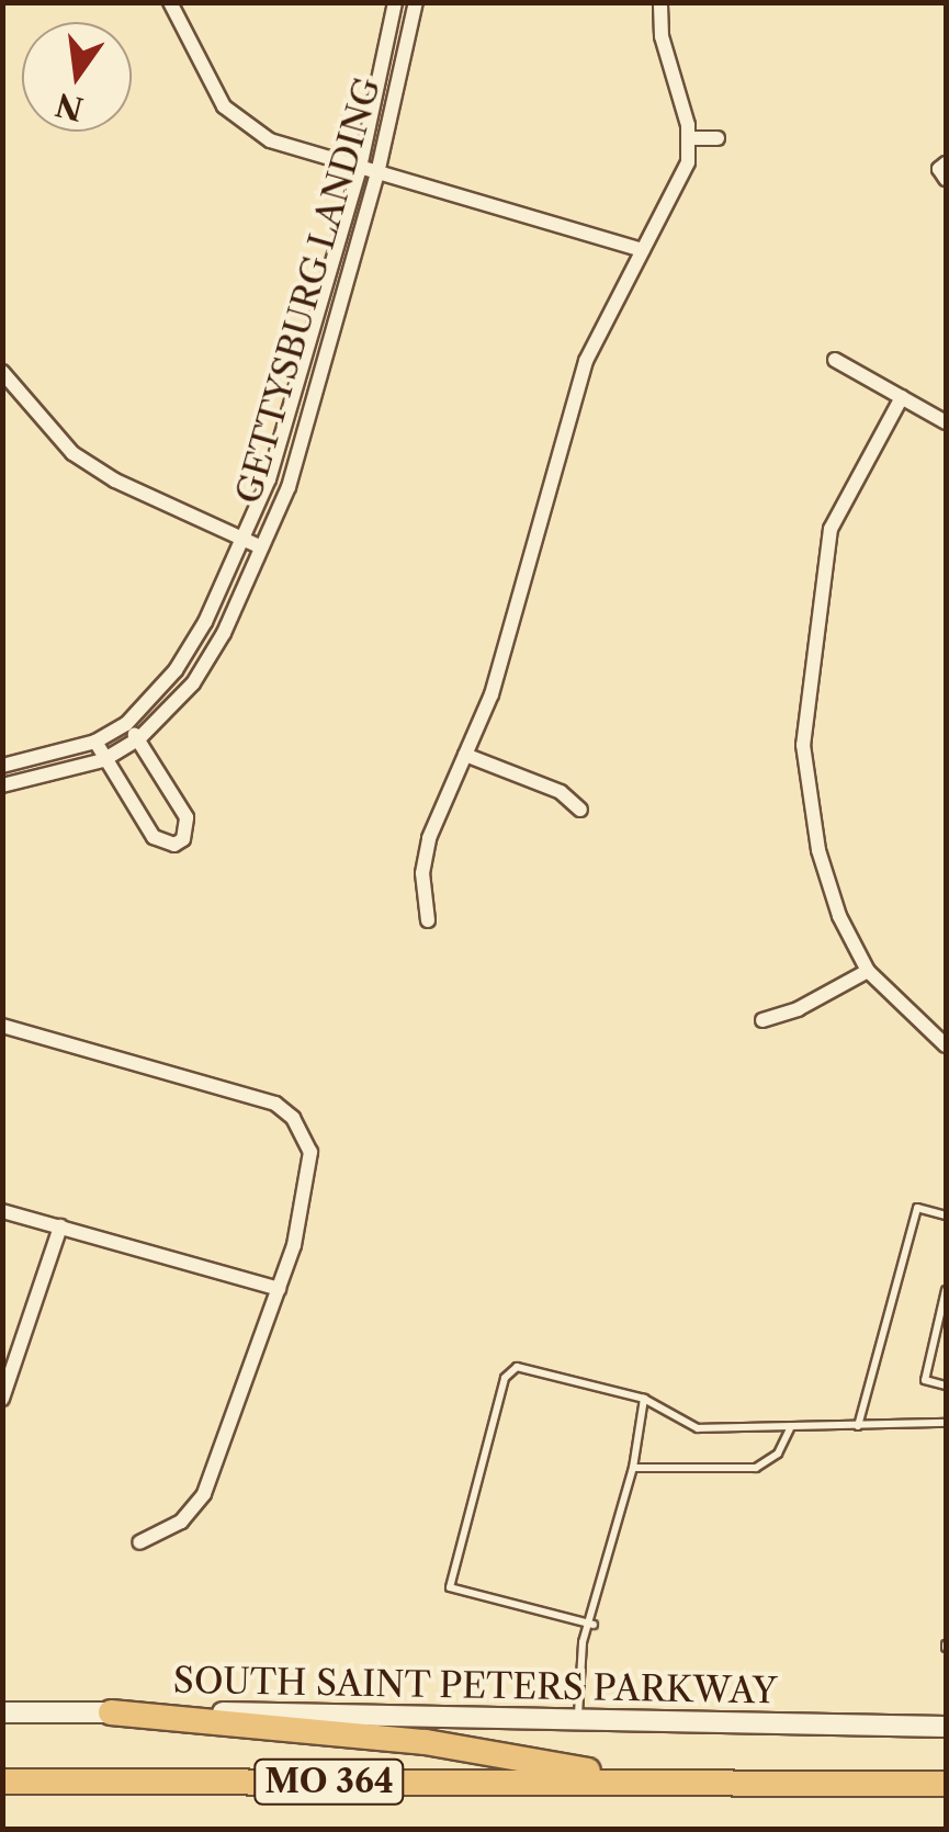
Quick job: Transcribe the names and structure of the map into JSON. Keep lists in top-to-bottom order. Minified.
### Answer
{"streets":{"highway":["MO 364"],"main road":["SOUTH SAINT PETERS PARKWAY"],"street":["GETTYSBURG LANDING"]},"north":"bottom"}
